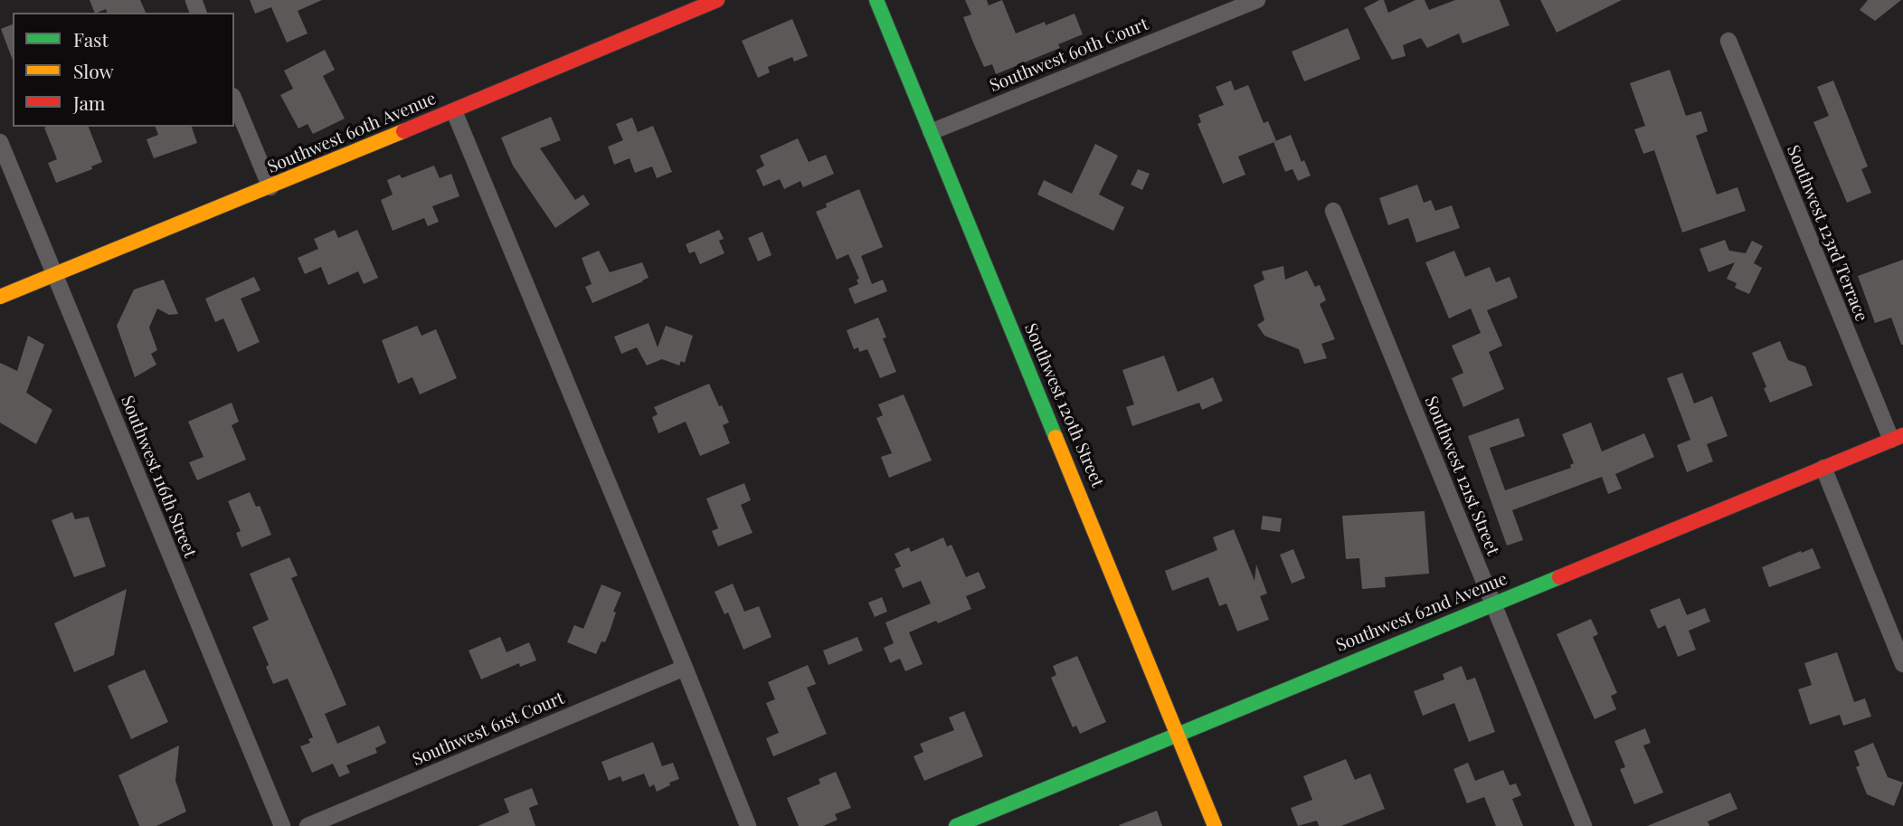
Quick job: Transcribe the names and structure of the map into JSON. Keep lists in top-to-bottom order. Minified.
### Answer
{"streets":{"street":["Southwest 60th Court","Southwest 60th Avenue","Southwest 123rd Terrace","Southwest 120th Street","Southwest 121st Street","Southwest 116th Street","Southwest 62nd Avenue","Southwest 61st Court"]},"crossings":[["Southwest 60th Court","Southwest 120th Street"],["Southwest 60th Avenue","Southwest 116th Street"],["Southwest 123rd Terrace","Southwest 62nd Avenue"],["Southwest 120th Street","Southwest 62nd Avenue"],["Southwest 121st Street","Southwest 62nd Avenue"]],"legend":["Fast","Slow","Jam"]}
